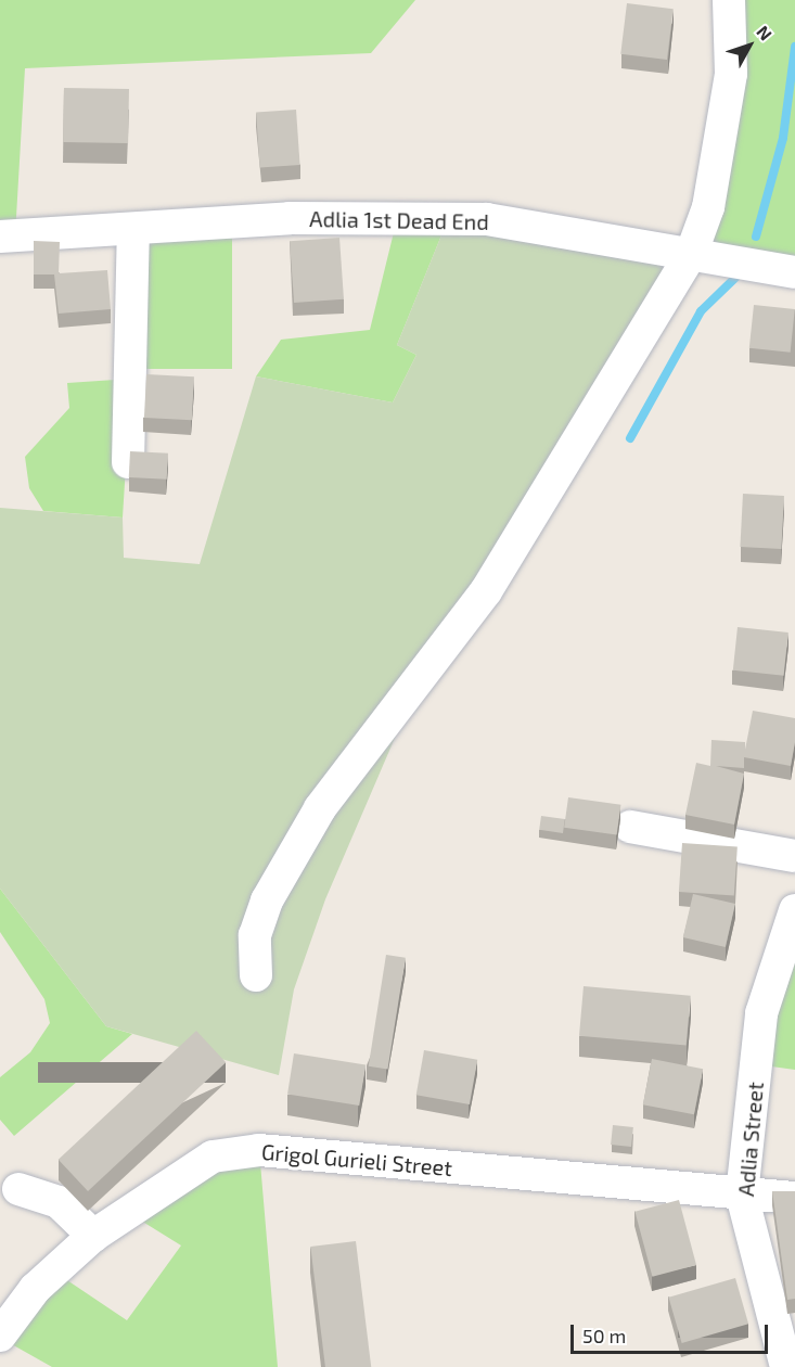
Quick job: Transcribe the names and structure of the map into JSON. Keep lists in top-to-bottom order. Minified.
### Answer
{"streets":{"street":["Adlia 1st Dead End","Adlia Street","Grigol Gurieli Street"]},"crossings":[["Adlia Street","Grigol Gurieli Street"]],"scale_bar":"50 m","north":"top right"}
